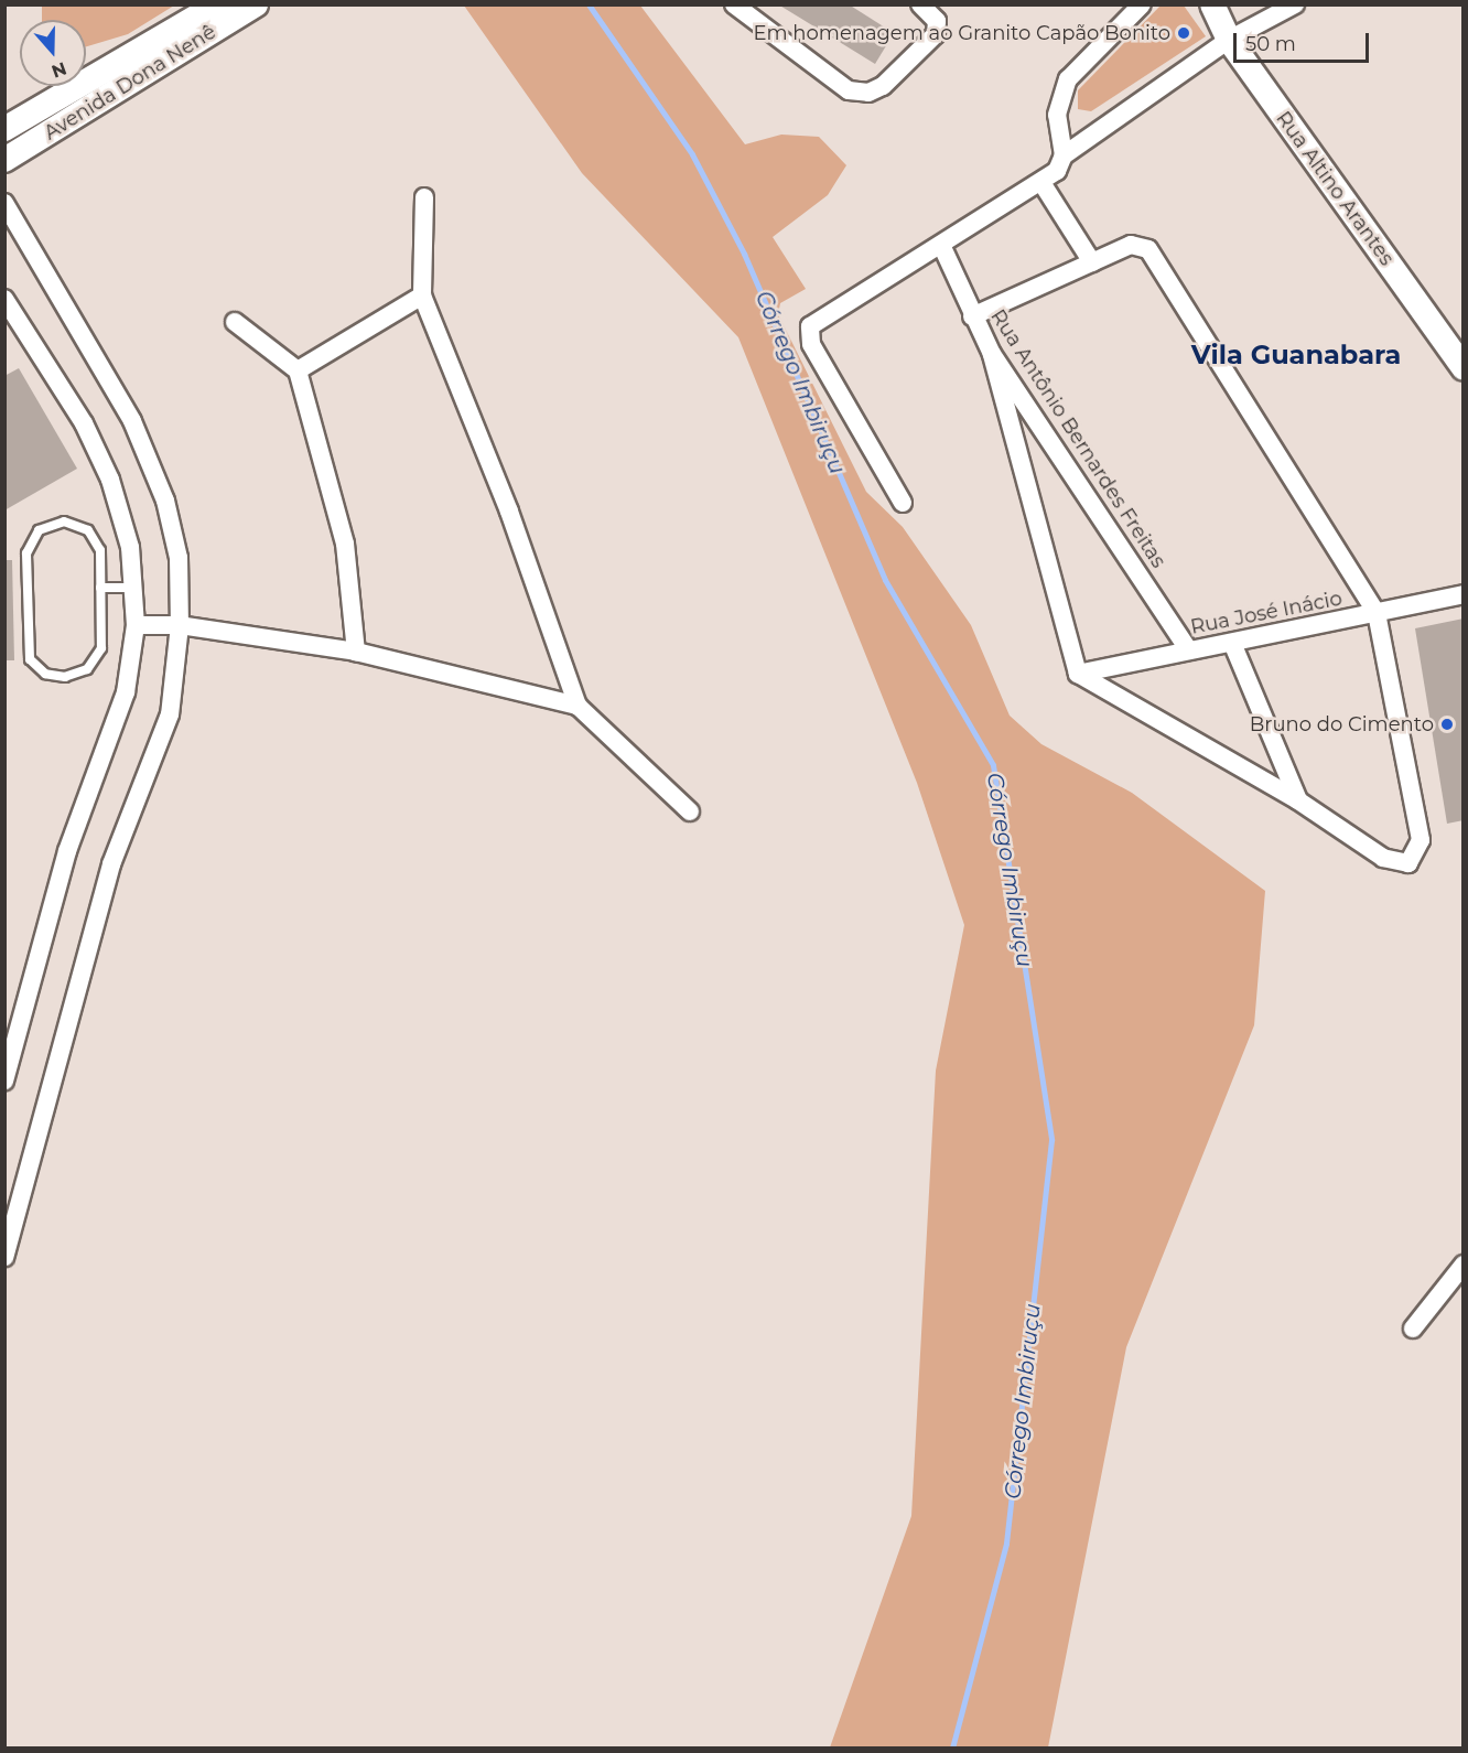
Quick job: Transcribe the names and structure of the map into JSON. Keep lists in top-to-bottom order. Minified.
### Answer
{"streets":{"street":["Avenida Dona Nenê","Rua Altino Arantes","Rua Antônio Bernardes Freitas","Rua José Inácio"]},"crossings":[["Rua Antônio Bernardes Freitas","Rua José Inácio"]],"districts":["Vila Guanabara"],"water":["Córrego Imbiruçu"],"places":["Em homenagem ao Granito Capão Bonito","Bruno do Cimento"],"scale_bar":"50 m","north":"bottom"}
